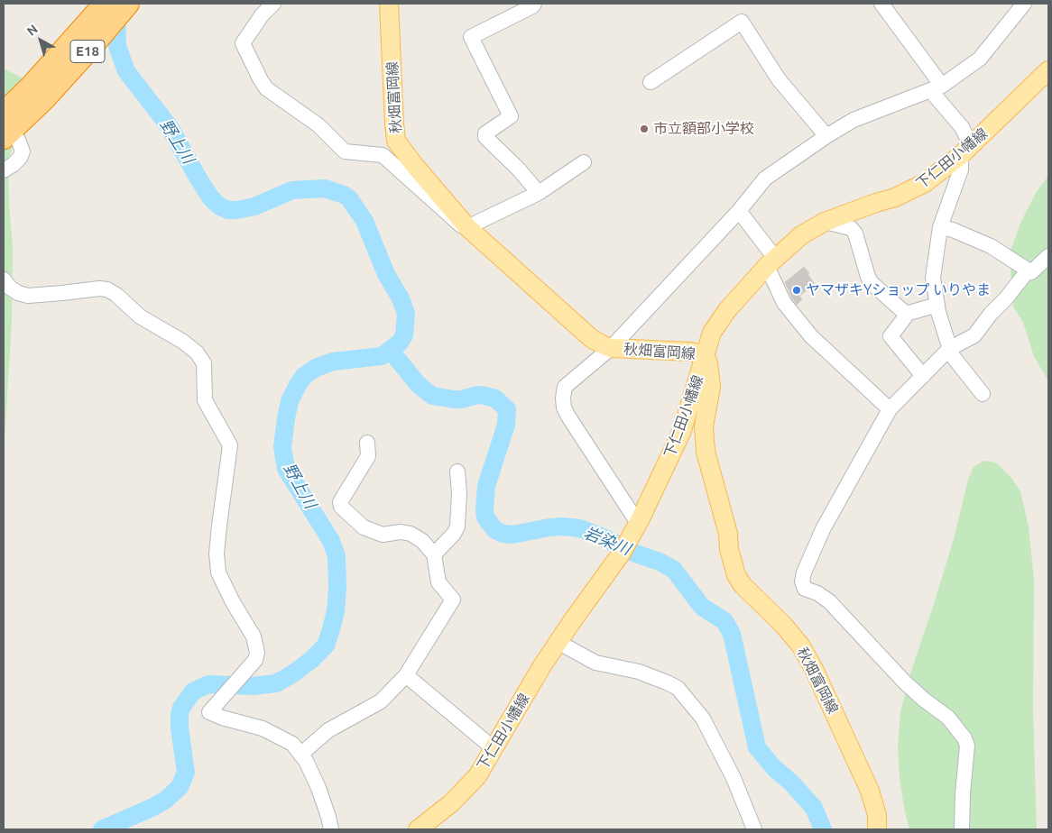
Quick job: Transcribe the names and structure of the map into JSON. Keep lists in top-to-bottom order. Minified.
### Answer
{"streets":{"highway":["E18"],"main road":["秋畑富岡線","下仁田小幡線"]},"crossings":[["秋畑富岡線","下仁田小幡線"]],"water":["野上川","岩染川"],"places":["市立額部小学校","ヤマザキYショップ いりやま"],"north":"top left"}
